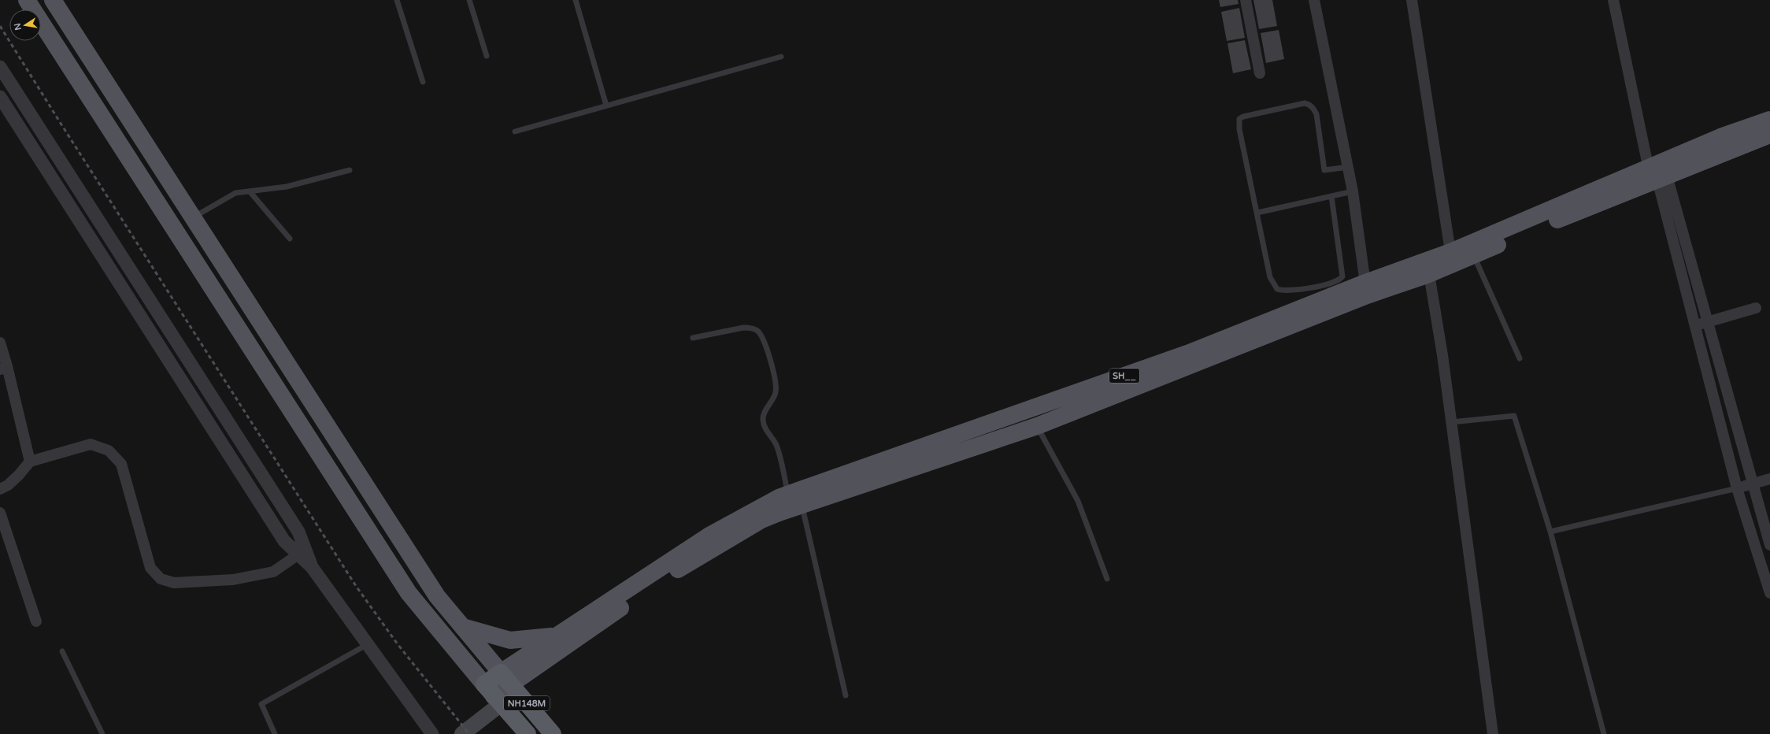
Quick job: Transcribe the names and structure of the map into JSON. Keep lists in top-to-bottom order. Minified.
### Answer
{"streets":{"highway":["NH148M"],"main road":["SH__"]},"crossings":[["SH__","NH148M"]],"north":"left"}
